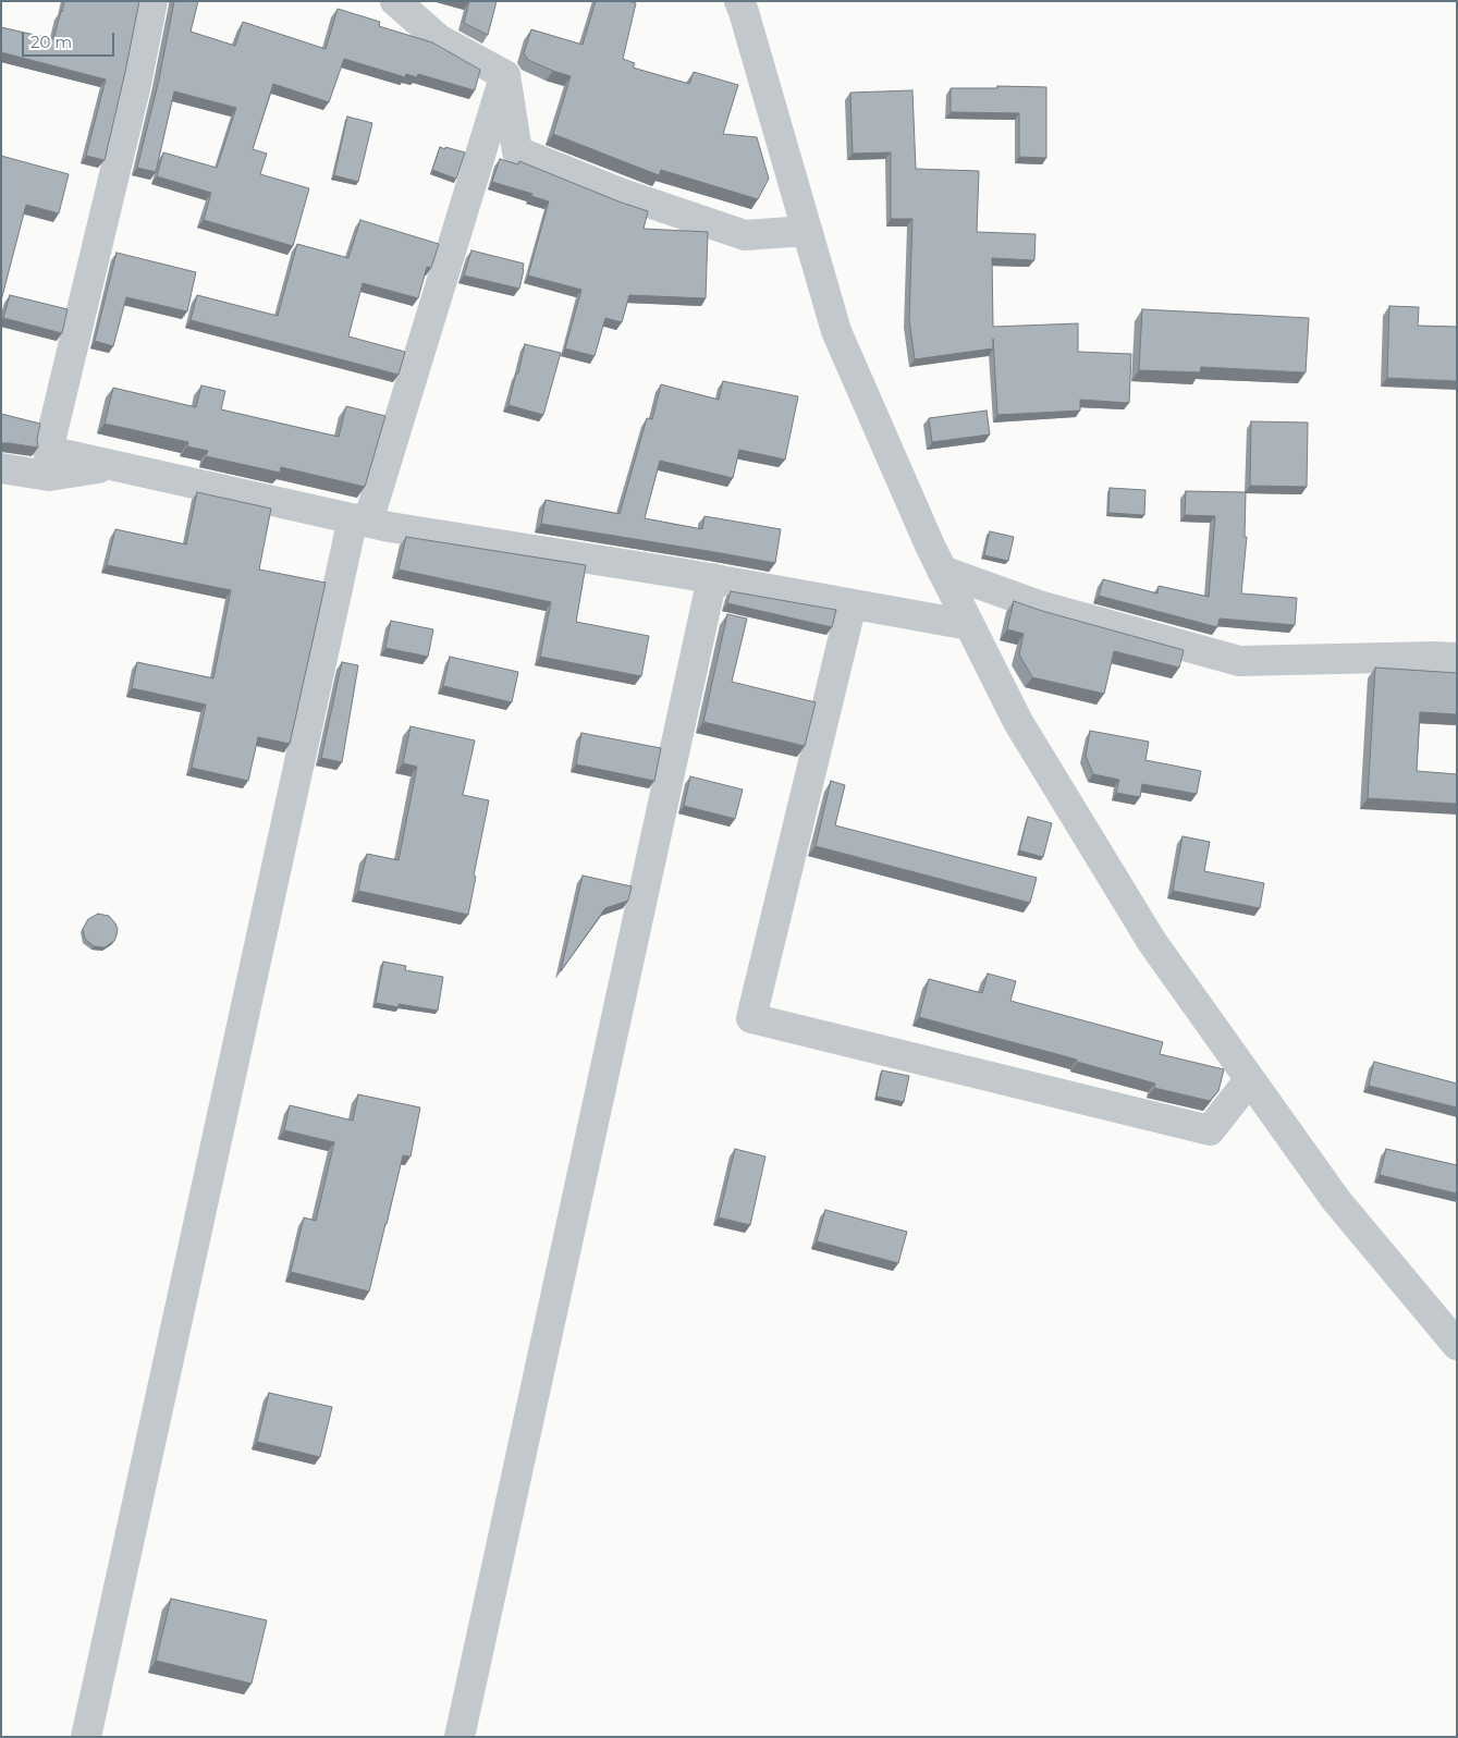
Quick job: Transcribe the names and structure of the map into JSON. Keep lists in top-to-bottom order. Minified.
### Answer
{"scale_bar":"20 m"}
